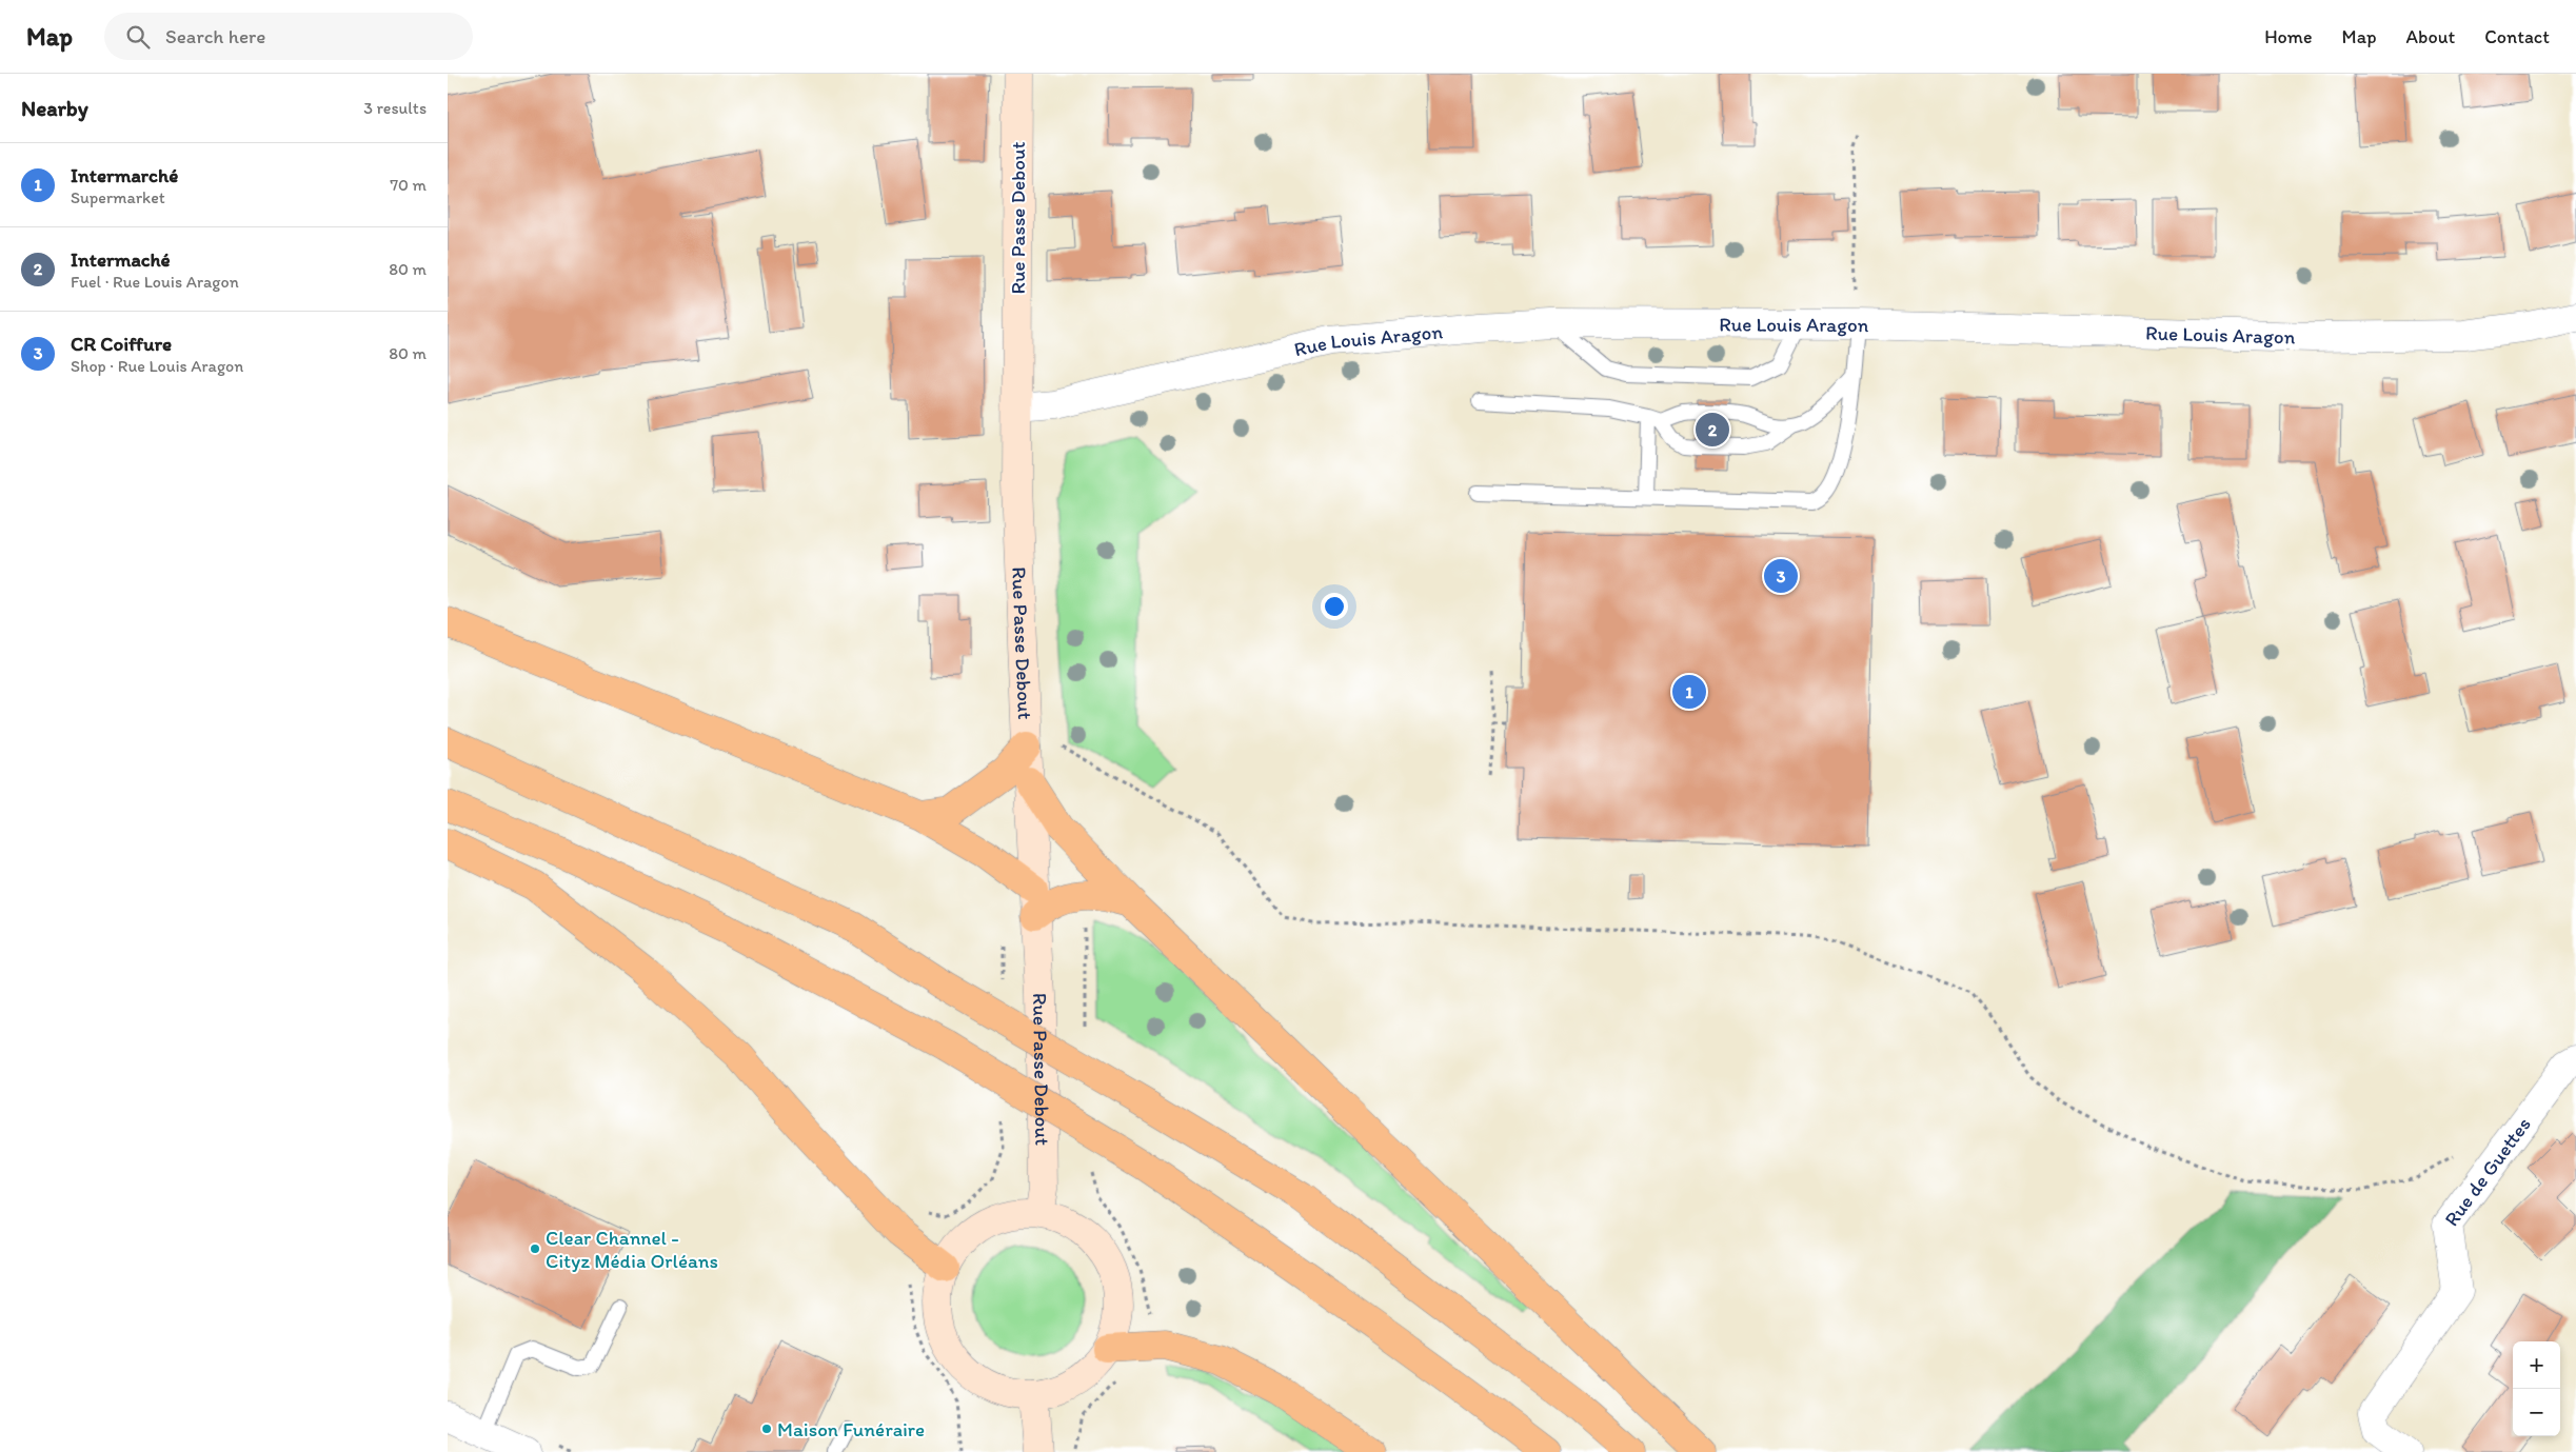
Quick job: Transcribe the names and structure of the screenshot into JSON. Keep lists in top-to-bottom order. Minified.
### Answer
{"streets":{"main road":["Rue Passe Debout"],"street":["Rue Louis Aragon","Rue de Guettes"]},"crossings":[["Rue Passe Debout","Rue Louis Aragon"]],"places":["Clear Channel - Cityz Média Orléans","Maison Funéraire"],"page":{"header":"Map","search":"Search here","nav":["Home","Map","About","Contact"],"heading":["Nearby","3 results"],"list":[{"mark":"1","name":"Intermarché","note":"Supermarket","value":"70 m"},{"mark":"2","name":"Intermaché","note":"Fuel · Rue Louis Aragon","value":"80 m"},{"mark":"3","name":"CR Coiffure","note":"Shop · Rue Louis Aragon","value":"80 m"}],"pins":["2","3","1"],"map_buttons":["+","−"]}}
